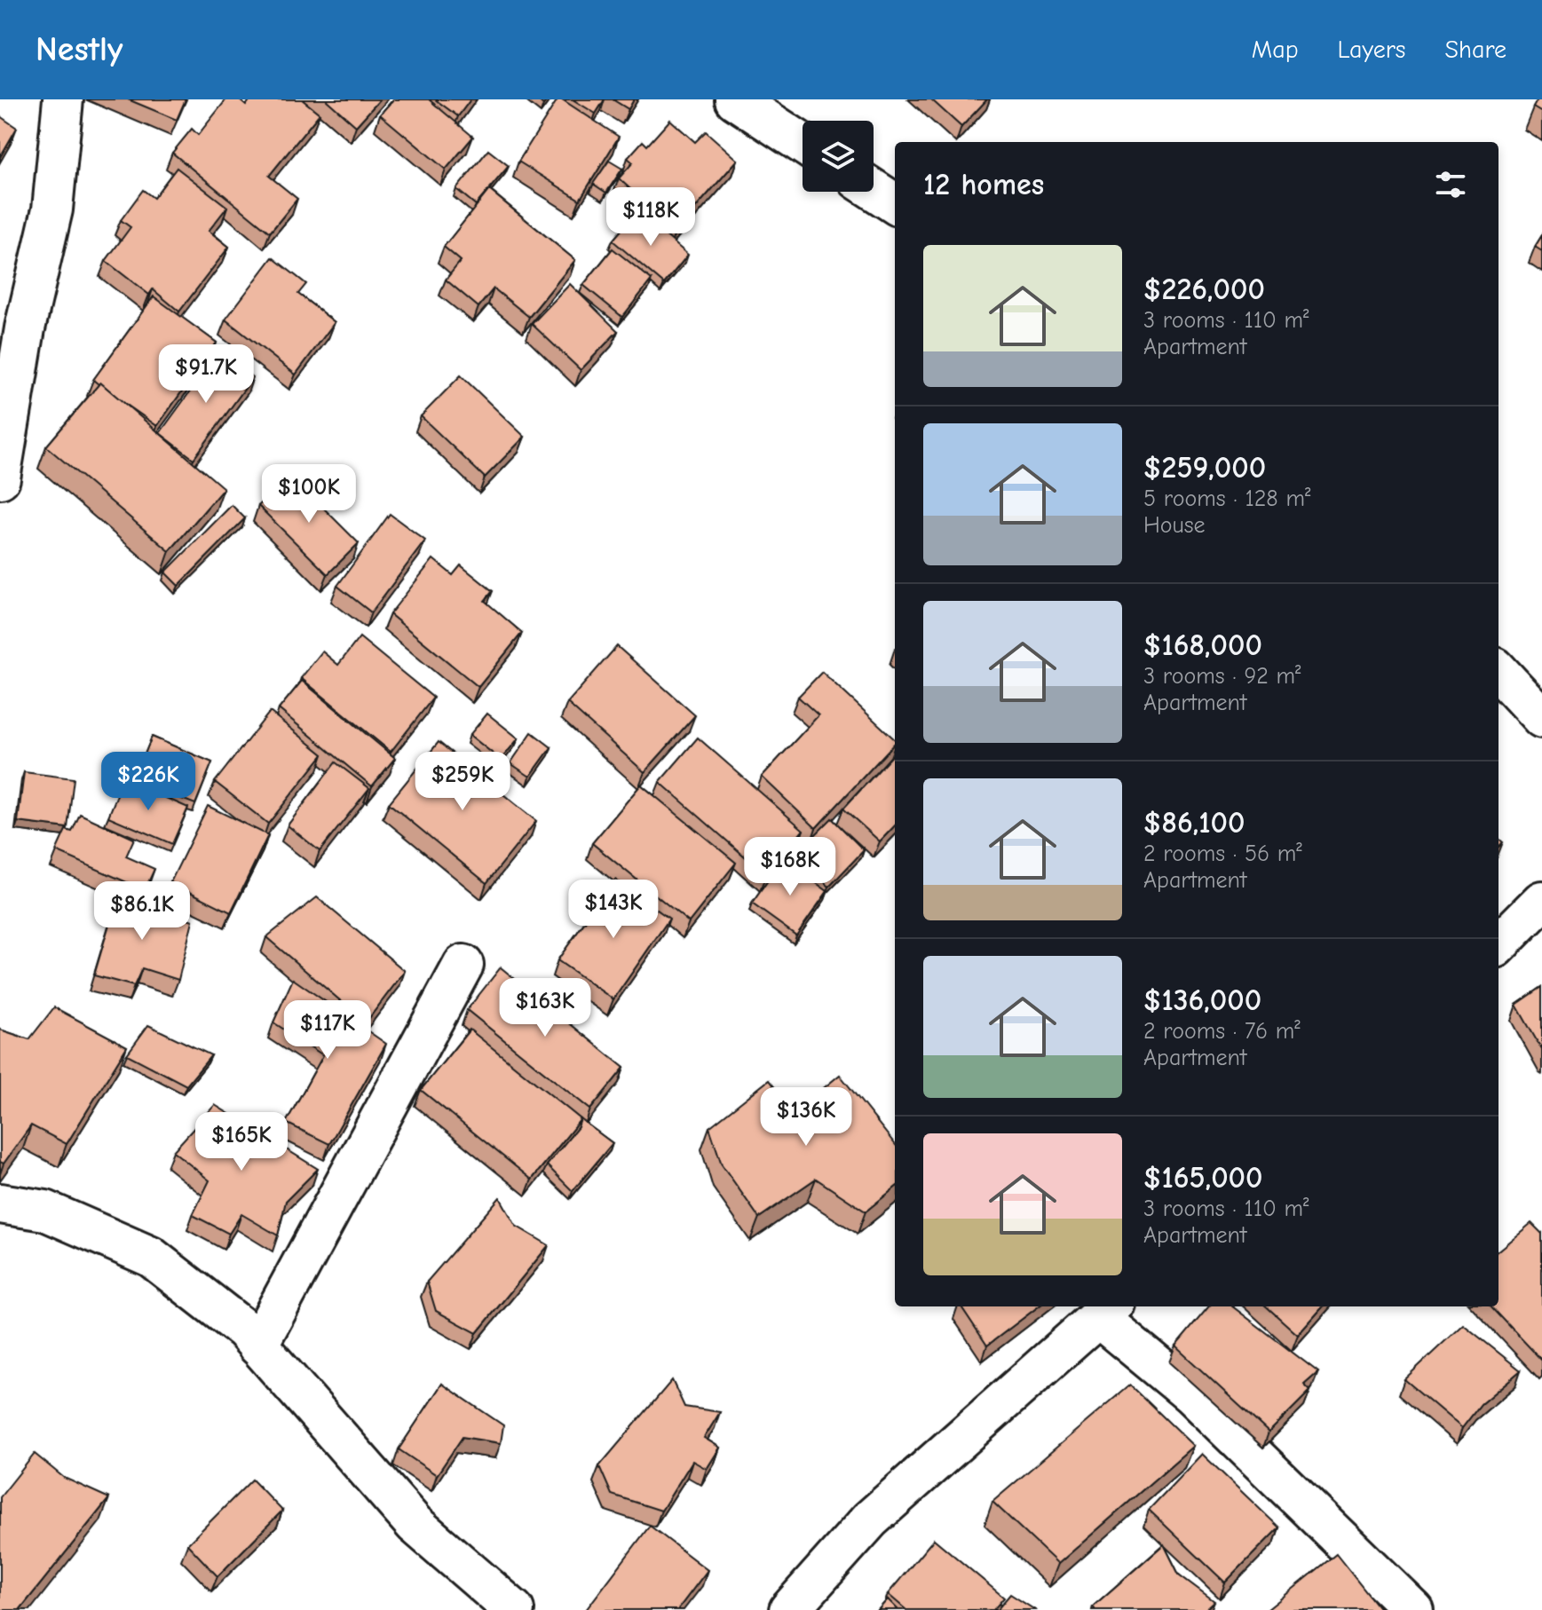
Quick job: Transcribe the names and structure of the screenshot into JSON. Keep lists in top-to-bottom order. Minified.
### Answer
{"page":{"header":"Nestly","nav":["Map","Layers","Share"],"heading":"12 homes","price":["$118K","$91.7K","$100K","$226K","$259K","$168K","$143K","$86.1K","$163K","$117K","$136K","$165K"],"list":[{"name":"$226,000","note":"3 rooms · 110 m² · Apartment"},{"name":"$259,000","note":"5 rooms · 128 m² · House"},{"name":"$168,000","note":"3 rooms · 92 m² · Apartment"},{"name":"$86,100","note":"2 rooms · 56 m² · Apartment"},{"name":"$136,000","note":"2 rooms · 76 m² · Apartment"},{"name":"$165,000","note":"3 rooms · 110 m² · Apartment"}]}}
